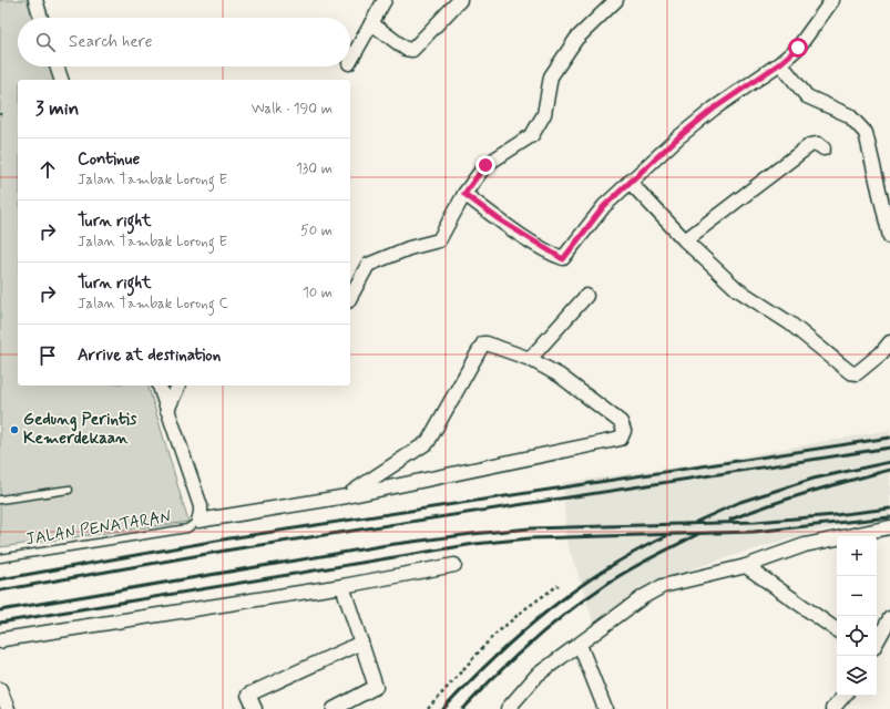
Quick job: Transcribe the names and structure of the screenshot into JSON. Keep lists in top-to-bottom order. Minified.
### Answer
{"streets":{"lane":["JALAN PENATARAN"]},"places":["Gedung Perintis Kemerdekaan"],"page":{"search":"Search here","heading":["3 min","Walk · 190 m"],"list":[["Continue","Jalan Tambak Lorong E","130 m"],["Turn right","Jalan Tambak Lorong E","50 m"],["Turn right","Jalan Tambak Lorong C","10 m"],"Arrive at destination"],"map_buttons":["+","−"]}}
